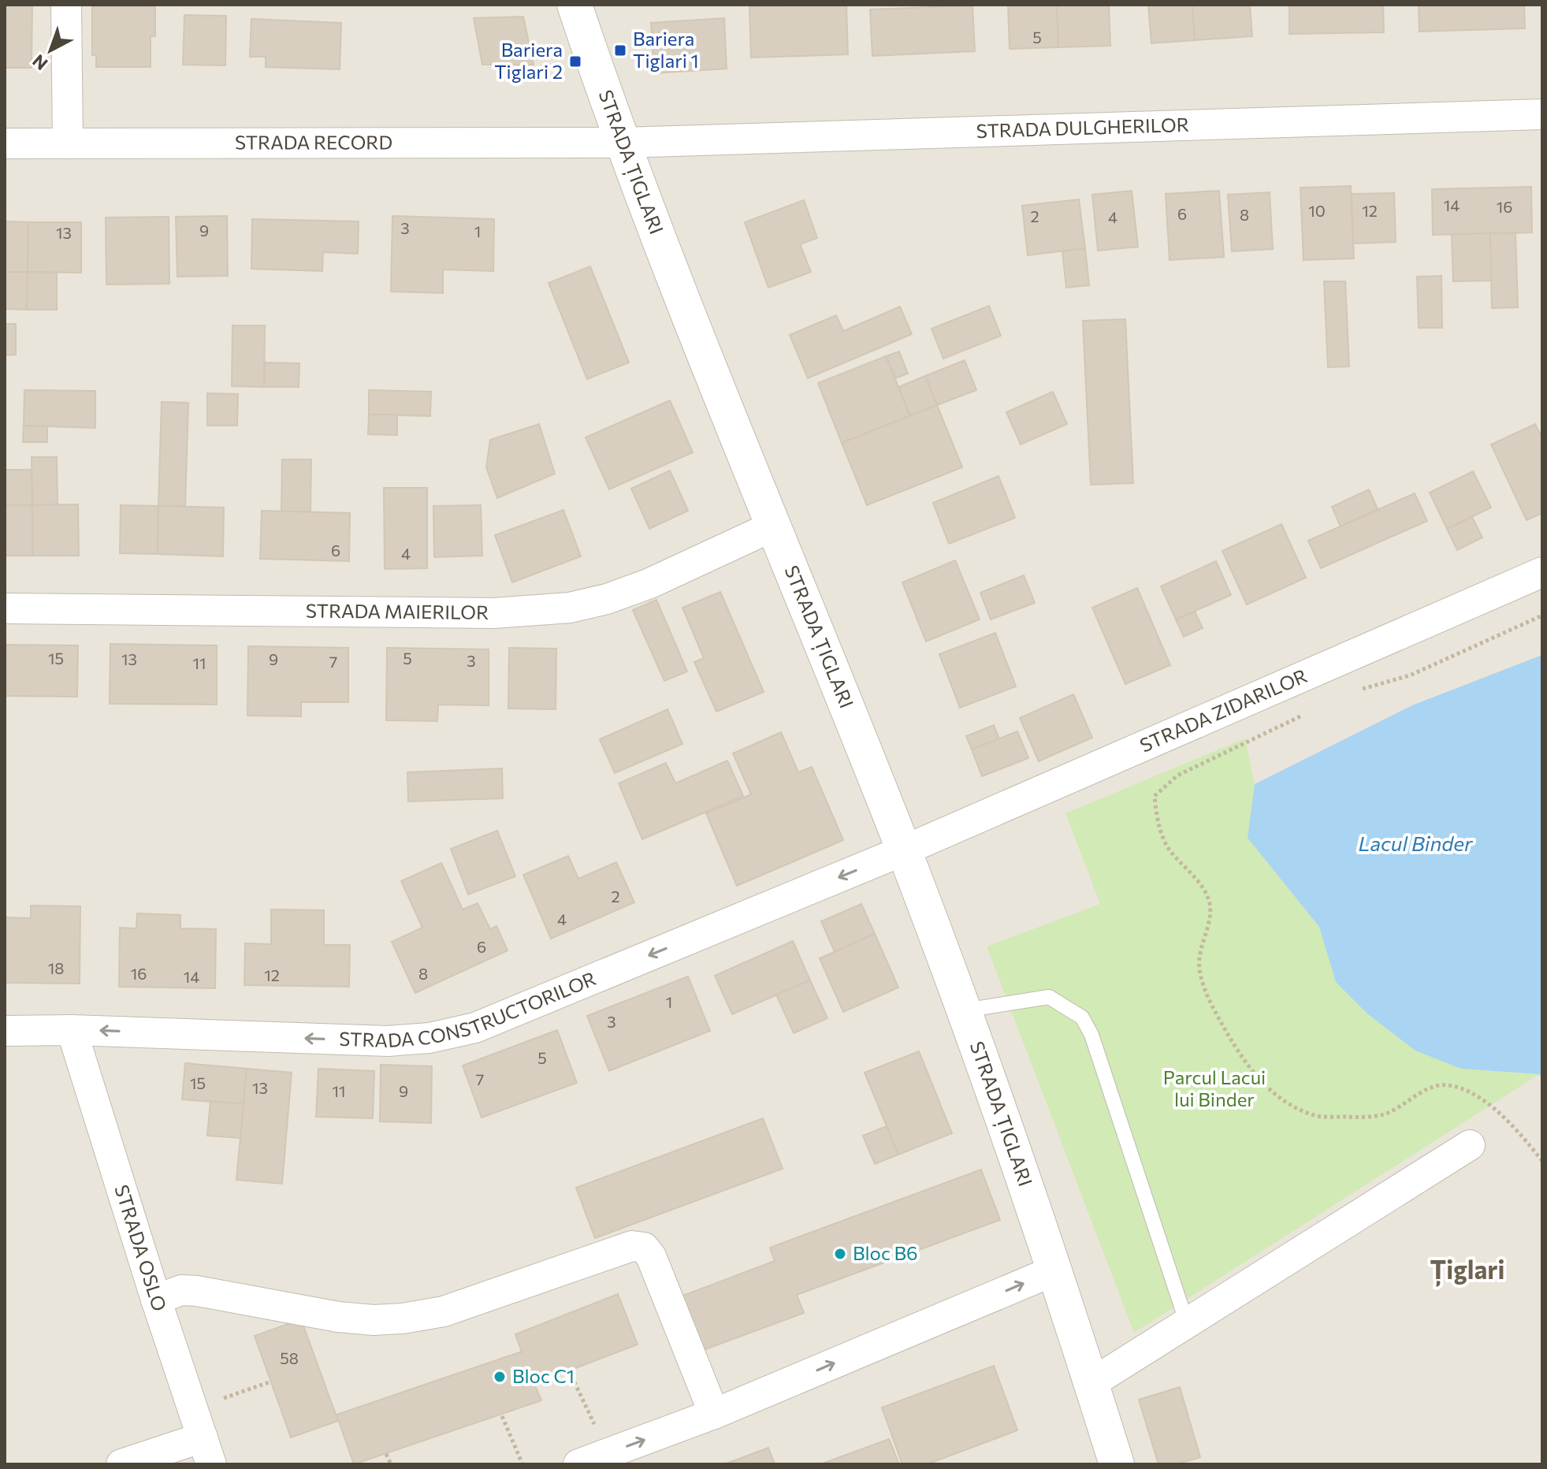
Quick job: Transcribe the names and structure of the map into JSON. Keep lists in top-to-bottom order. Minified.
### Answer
{"streets":{"street":["STRADA DULGHERILOR","STRADA RECORD","STRADA ȚIGLARI","STRADA MAIERILOR","STRADA ZIDARILOR","STRADA CONSTRUCTORILOR","STRADA OSLO"]},"crossings":[["STRADA DULGHERILOR","STRADA RECORD"],["STRADA DULGHERILOR","STRADA ȚIGLARI"],["STRADA RECORD","STRADA ȚIGLARI"],["STRADA ȚIGLARI","STRADA MAIERILOR"],["STRADA ȚIGLARI","STRADA ZIDARILOR"],["STRADA ȚIGLARI","STRADA CONSTRUCTORILOR"],["STRADA ZIDARILOR","STRADA CONSTRUCTORILOR"],["STRADA CONSTRUCTORILOR","STRADA OSLO"]],"one_way":["STRADA CONSTRUCTORILOR"],"districts":["Țiglari"],"water":["Lacul Binder"],"parks":["Parcul Lacui lui Binder"],"places":{"transit":["Bariera Tiglari 1","Bariera Tiglari 2"],"other":["Bloc B6","Bloc C1"]},"house_numbers":["5","14","16","10","12","6","8","2","4","3","9","1","13","6","4","15","5","13","9","3","7","11","2","4","6","18","16","8","12","14","1","3","5","7","15","13","11","9","58"],"north":"bottom left"}
